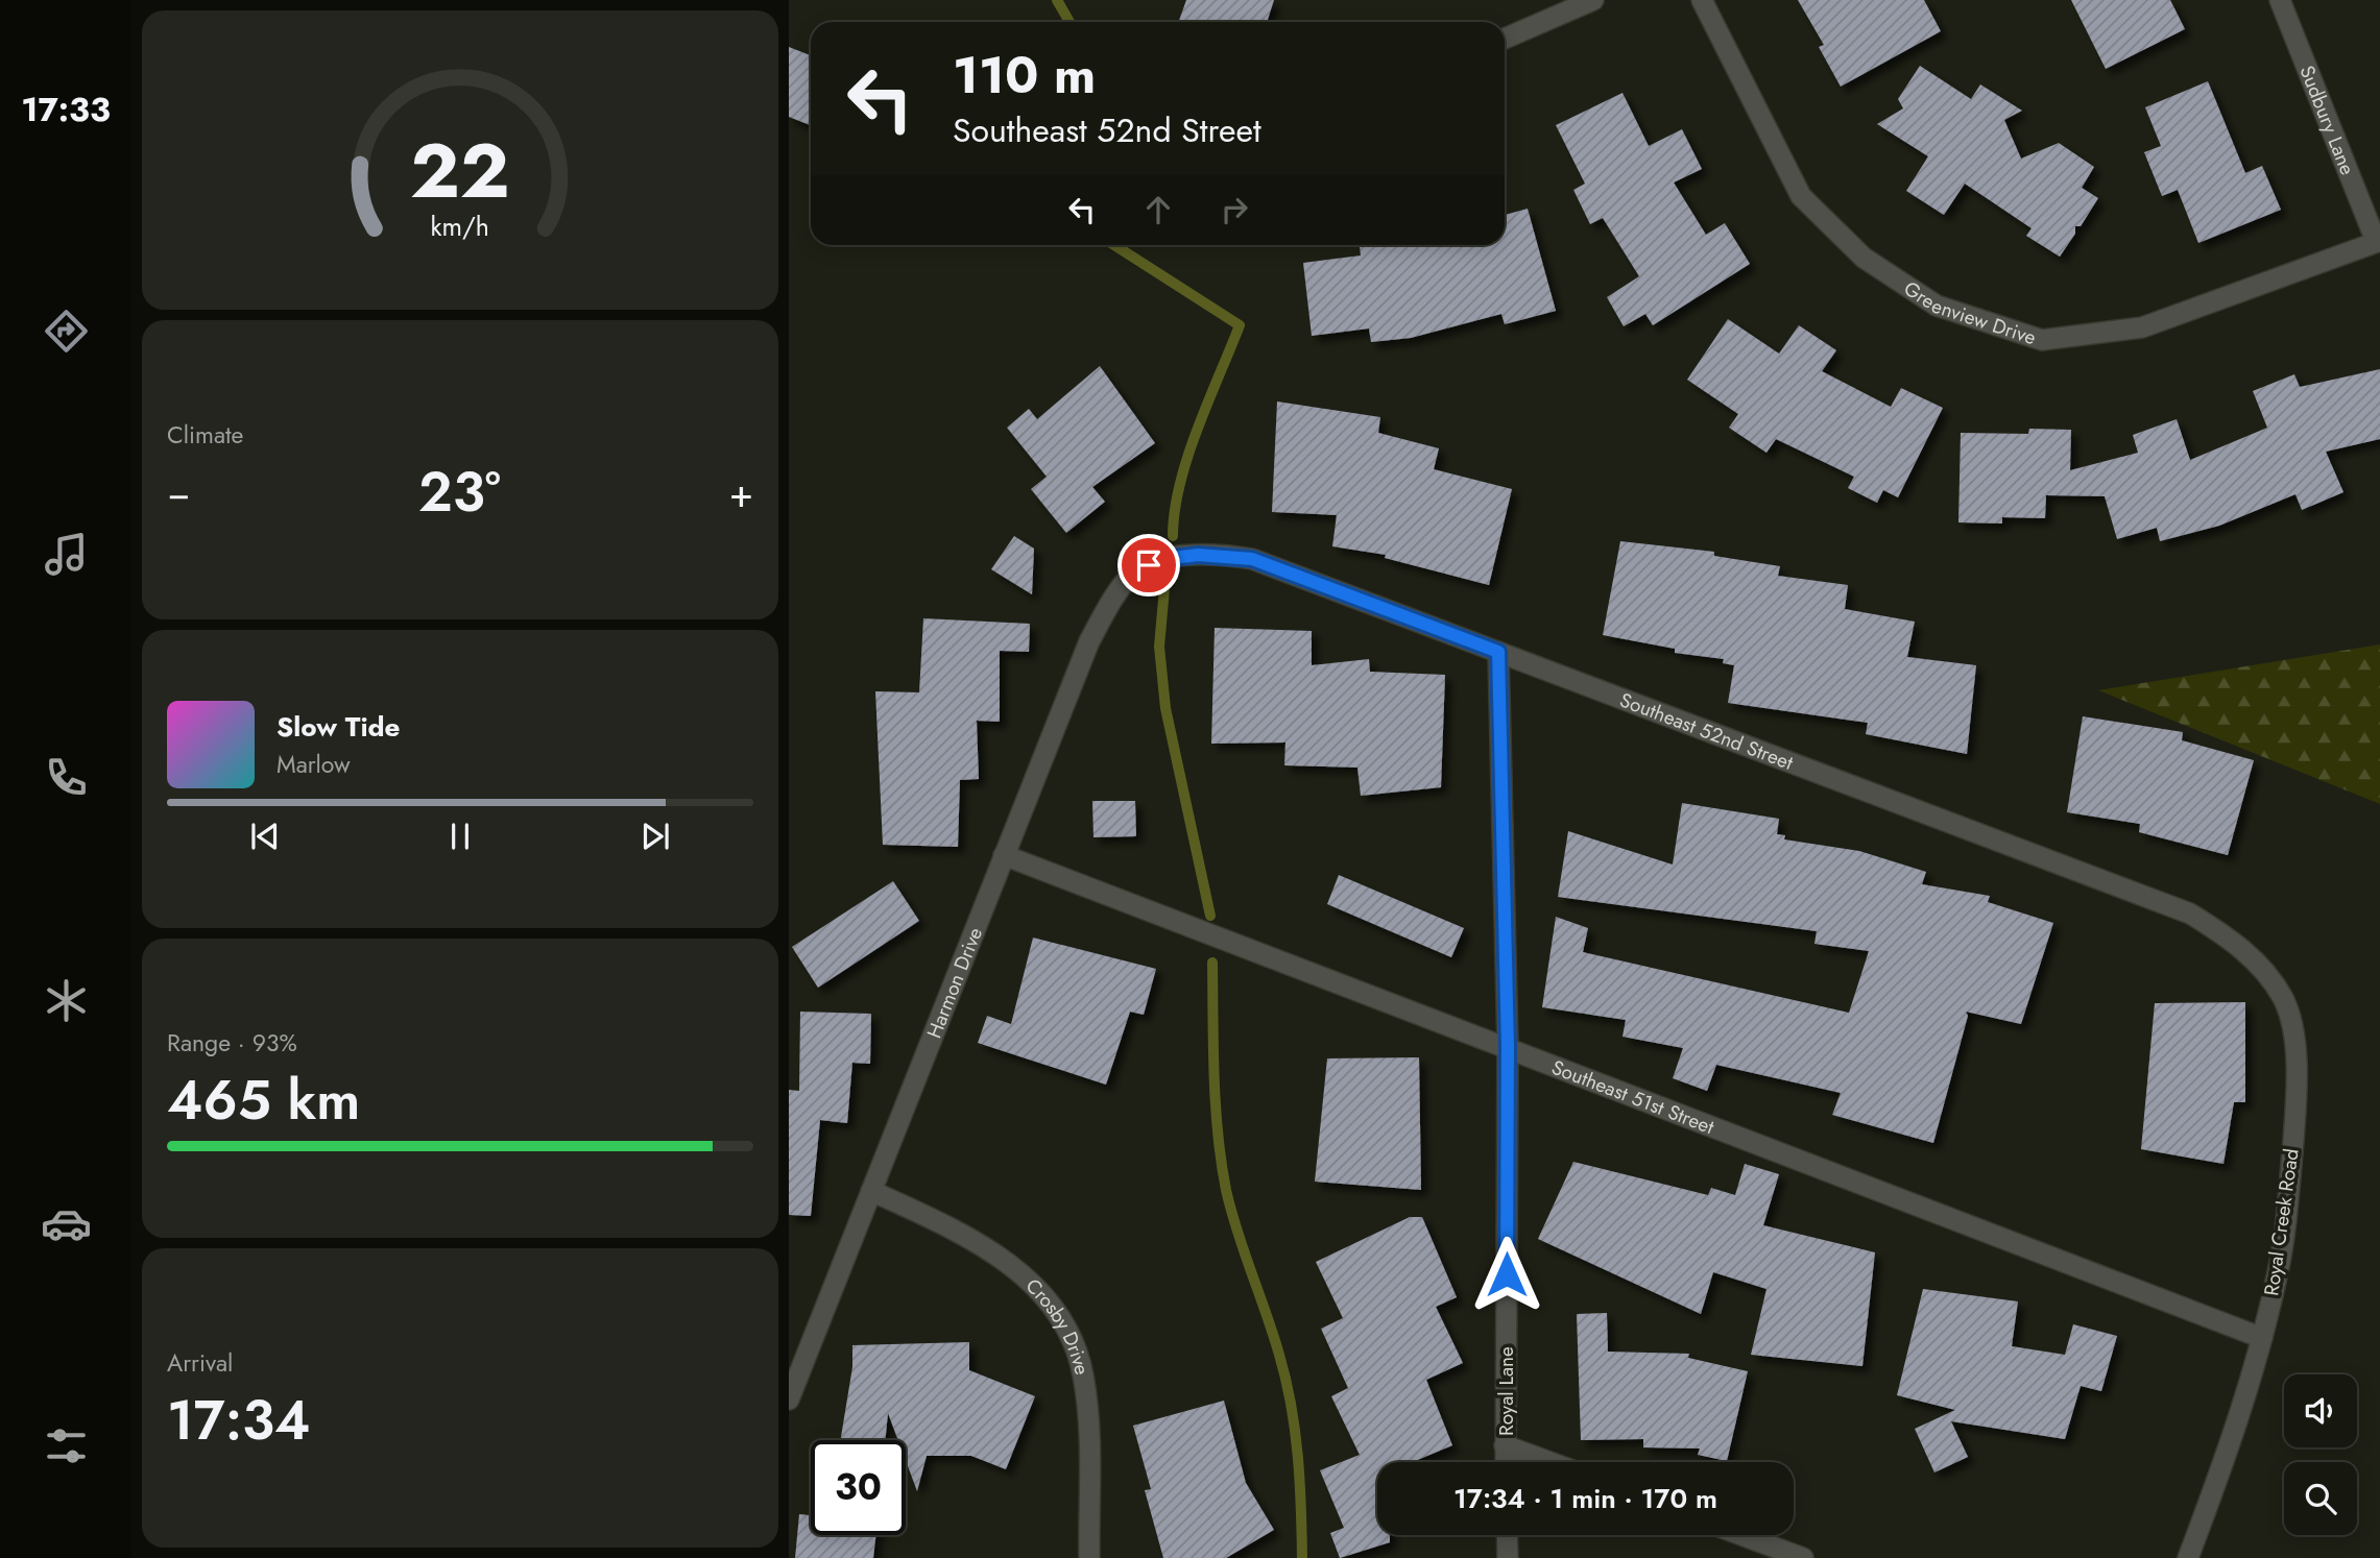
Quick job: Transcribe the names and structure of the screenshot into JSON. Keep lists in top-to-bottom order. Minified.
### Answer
{"streets":{"street":["Sudbury Lane","Greenview Drive","Southeast 52nd Street","Harmon Drive","Southeast 51st Street","Royal Creek Road","Crosby Drive","Royal Lane"]},"crossings":[["Sudbury Lane","Greenview Drive"],["Southeast 52nd Street","Harmon Drive"],["Southeast 52nd Street","Royal Creek Road"],["Southeast 52nd Street","Royal Lane"],["Harmon Drive","Southeast 51st Street"],["Harmon Drive","Crosby Drive"],["Southeast 51st Street","Royal Creek Road"],["Southeast 51st Street","Royal Lane"]],"page":{"tabs":"17:33","turn":["110 m","Southeast 52nd Street"],"tile":["Climate",["Range · 93%","465 km"],["Arrival","17:34"]],"heat":["−","23°","+"],"song":["Slow Tide","Marlow"],"limit":"30","trip":"17:34 · 1 min · 170 m","gauge":["22","km/h"]}}
